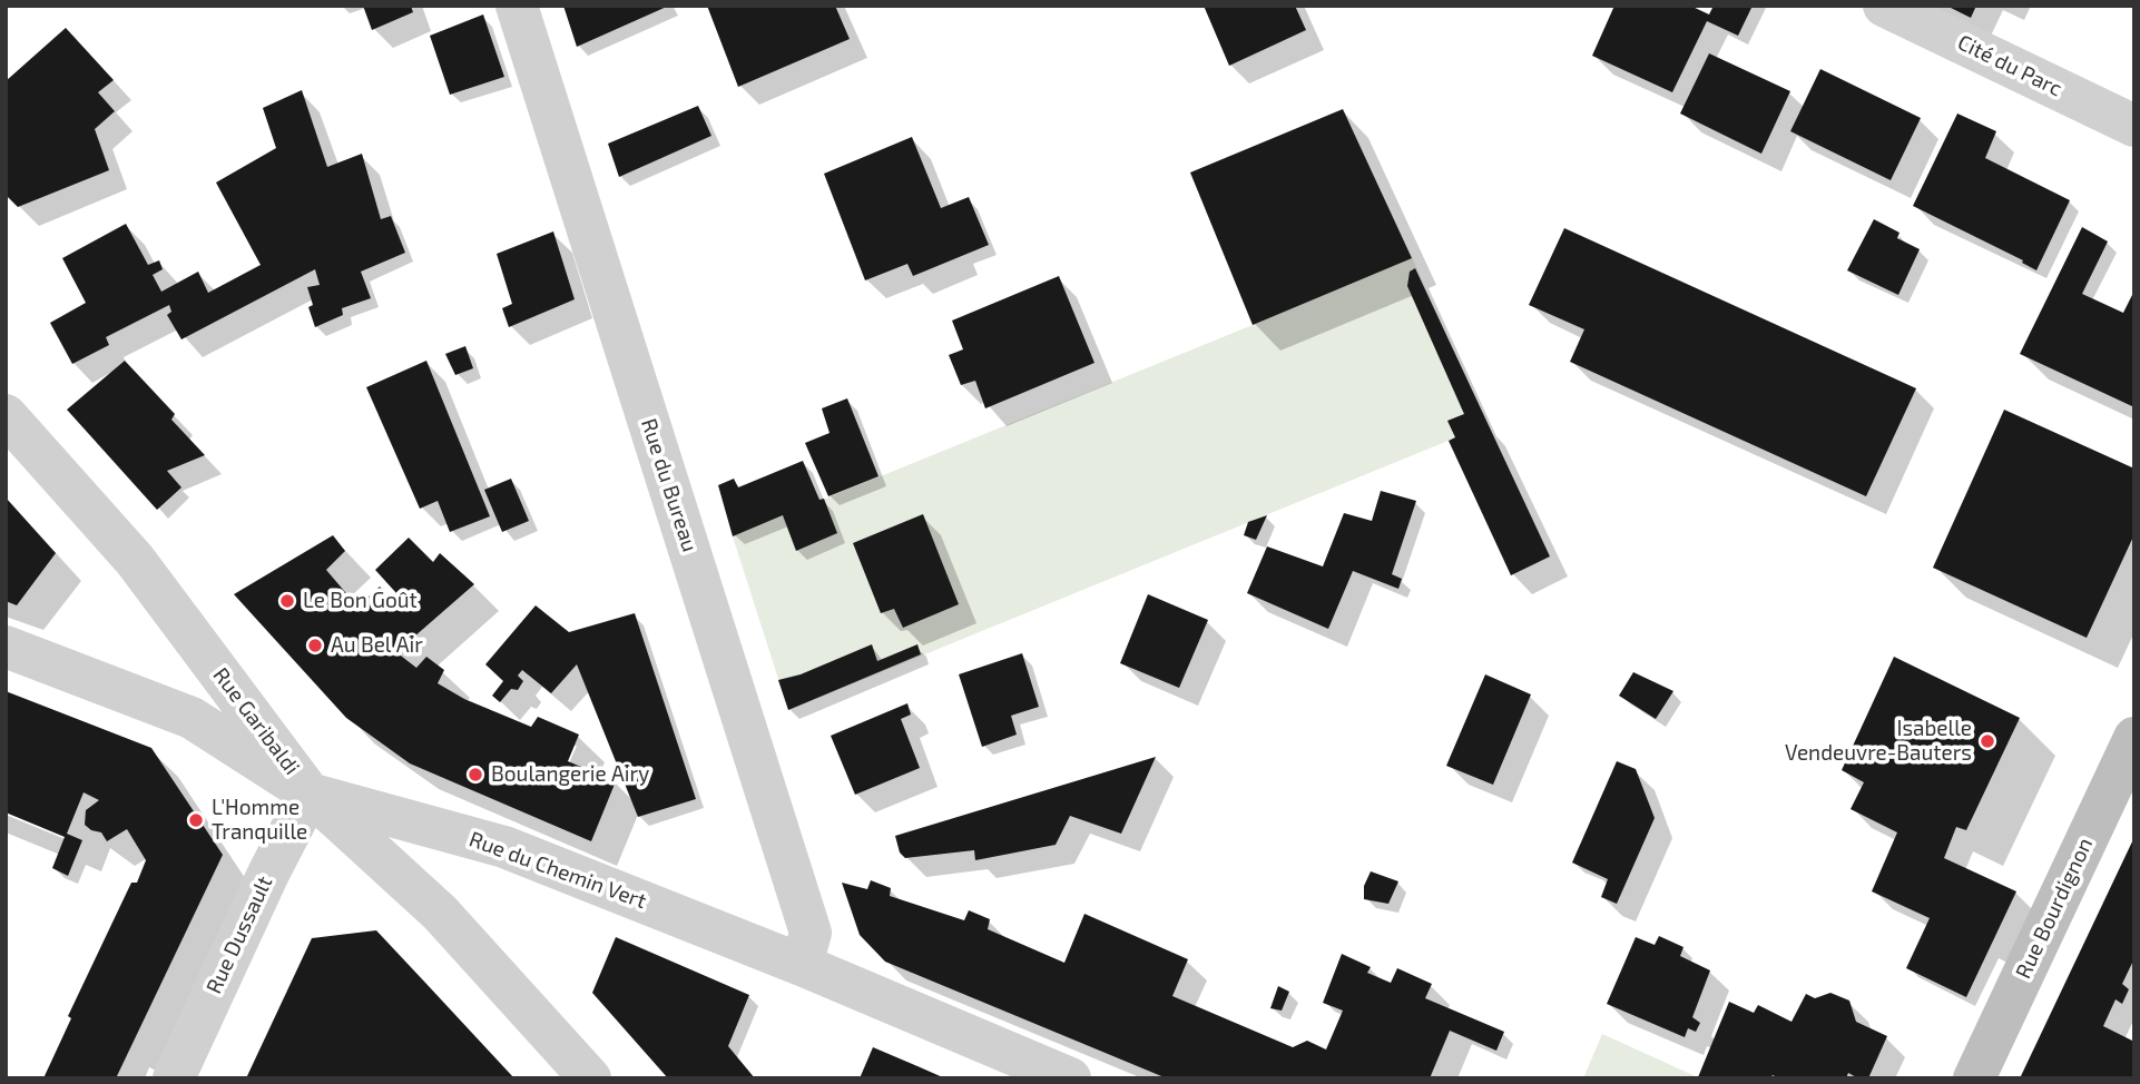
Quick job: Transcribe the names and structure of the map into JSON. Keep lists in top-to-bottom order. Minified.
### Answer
{"streets":{"street":["Cité du Parc","Rue du Bureau","Rue Garibaldi","Rue du Chemin Vert","Rue Bourdignon","Rue Dussault"]},"crossings":[["Rue du Bureau","Rue du Chemin Vert"],["Rue Garibaldi","Rue du Chemin Vert"],["Rue Garibaldi","Rue Dussault"],["Rue du Chemin Vert","Rue Dussault"]],"places":["Le Bon Goût","Au Bel Air","Isabelle Vendeuvre-Bauters","Boulangerie Airy","L'Homme Tranquille"]}
